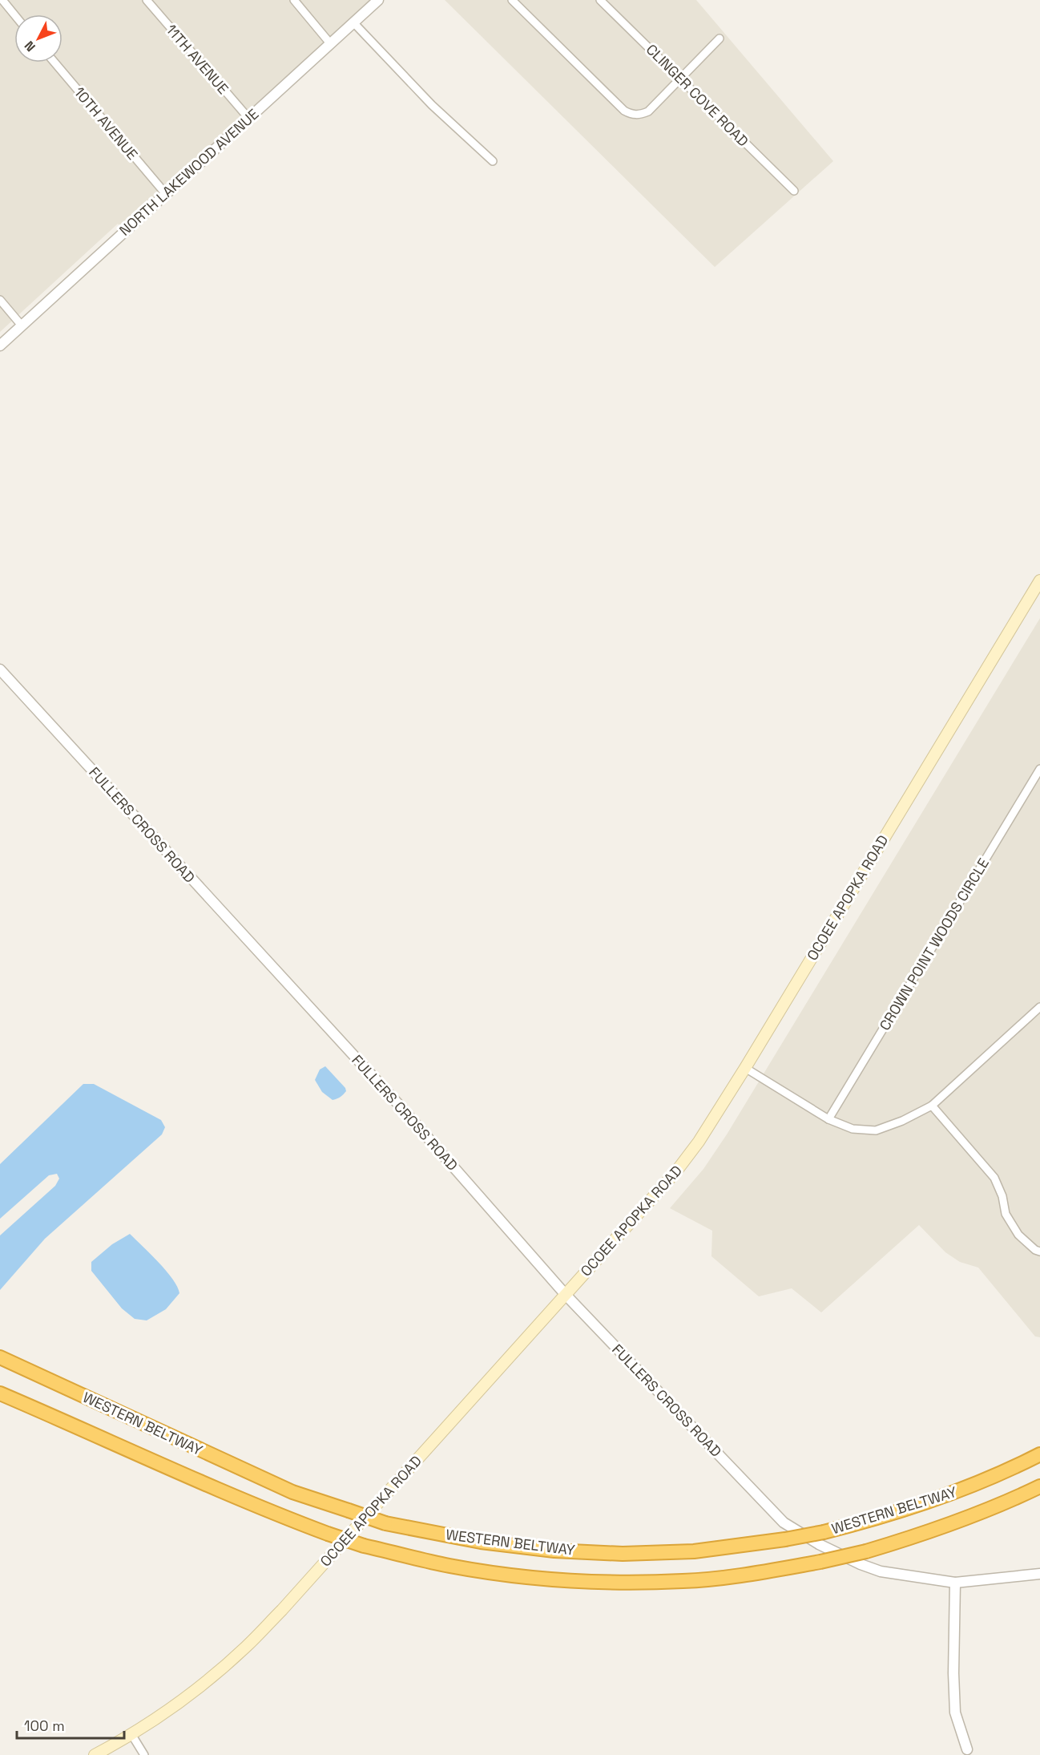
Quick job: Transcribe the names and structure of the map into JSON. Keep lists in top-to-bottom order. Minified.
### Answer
{"streets":{"highway":["WESTERN BELTWAY"],"main road":["OCOEE APOPKA ROAD"],"street":["11TH AVENUE","CLINGER COVE ROAD","10TH AVENUE","NORTH LAKEWOOD AVENUE","FULLERS CROSS ROAD","CROWN POINT WOODS CIRCLE"]},"crossings":[["11TH AVENUE","NORTH LAKEWOOD AVENUE"],["10TH AVENUE","NORTH LAKEWOOD AVENUE"],["FULLERS CROSS ROAD","OCOEE APOPKA ROAD"],["FULLERS CROSS ROAD","WESTERN BELTWAY"]],"scale_bar":"100 m","north":"bottom left"}
